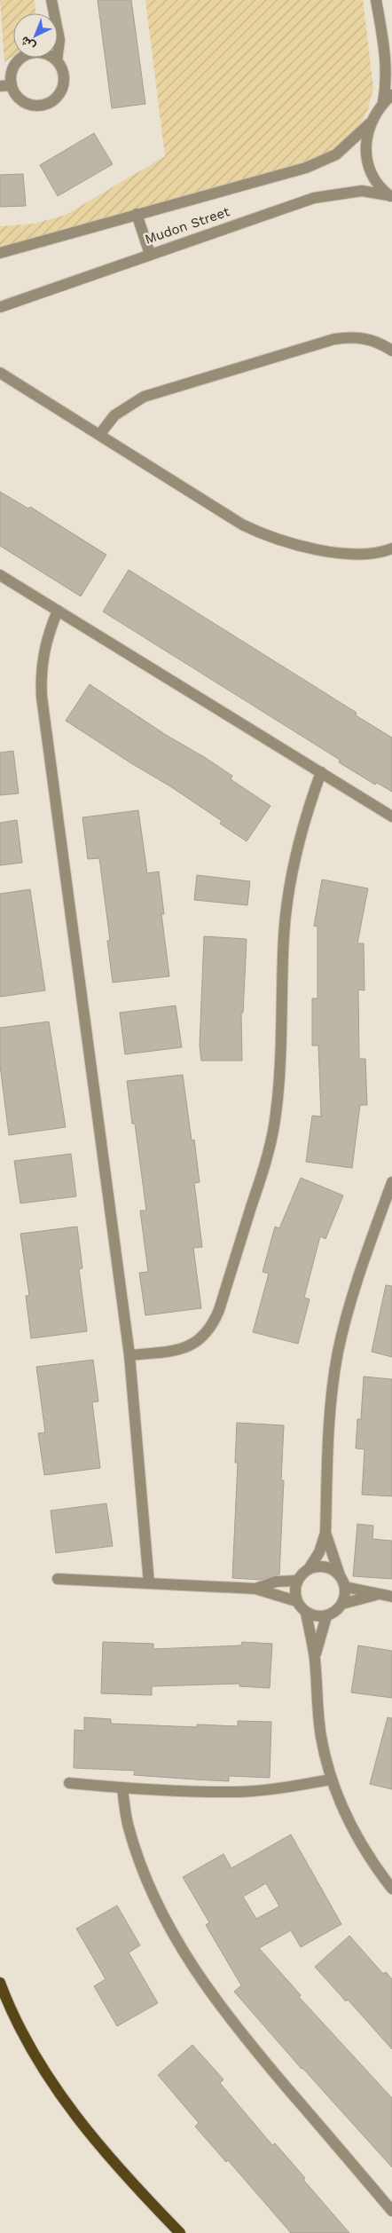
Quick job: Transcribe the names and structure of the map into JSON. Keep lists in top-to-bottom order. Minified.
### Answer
{"streets":{"street":["Mudon Street"]},"north":"bottom left"}
